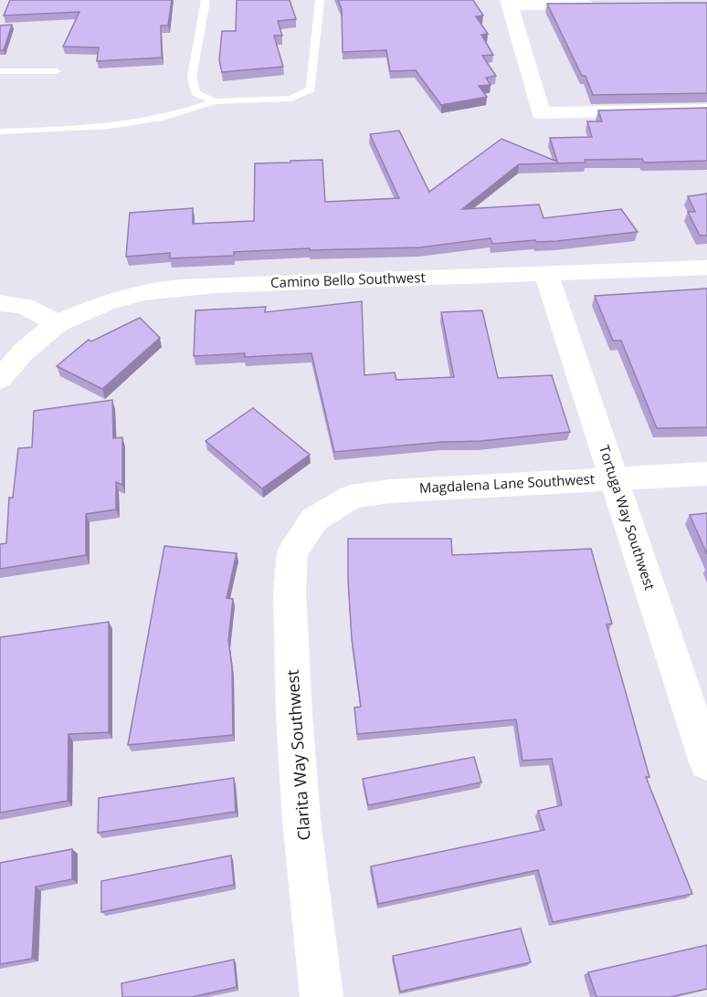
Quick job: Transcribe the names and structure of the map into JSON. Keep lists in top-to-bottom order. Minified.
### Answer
{"streets":{"street":["Camino Bello Southwest","Magdalena Lane Southwest","Tortuga Way Southwest","Clarita Way Southwest"]},"crossings":[["Camino Bello Southwest","Tortuga Way Southwest"],["Magdalena Lane Southwest","Tortuga Way Southwest"],["Magdalena Lane Southwest","Clarita Way Southwest"]]}
